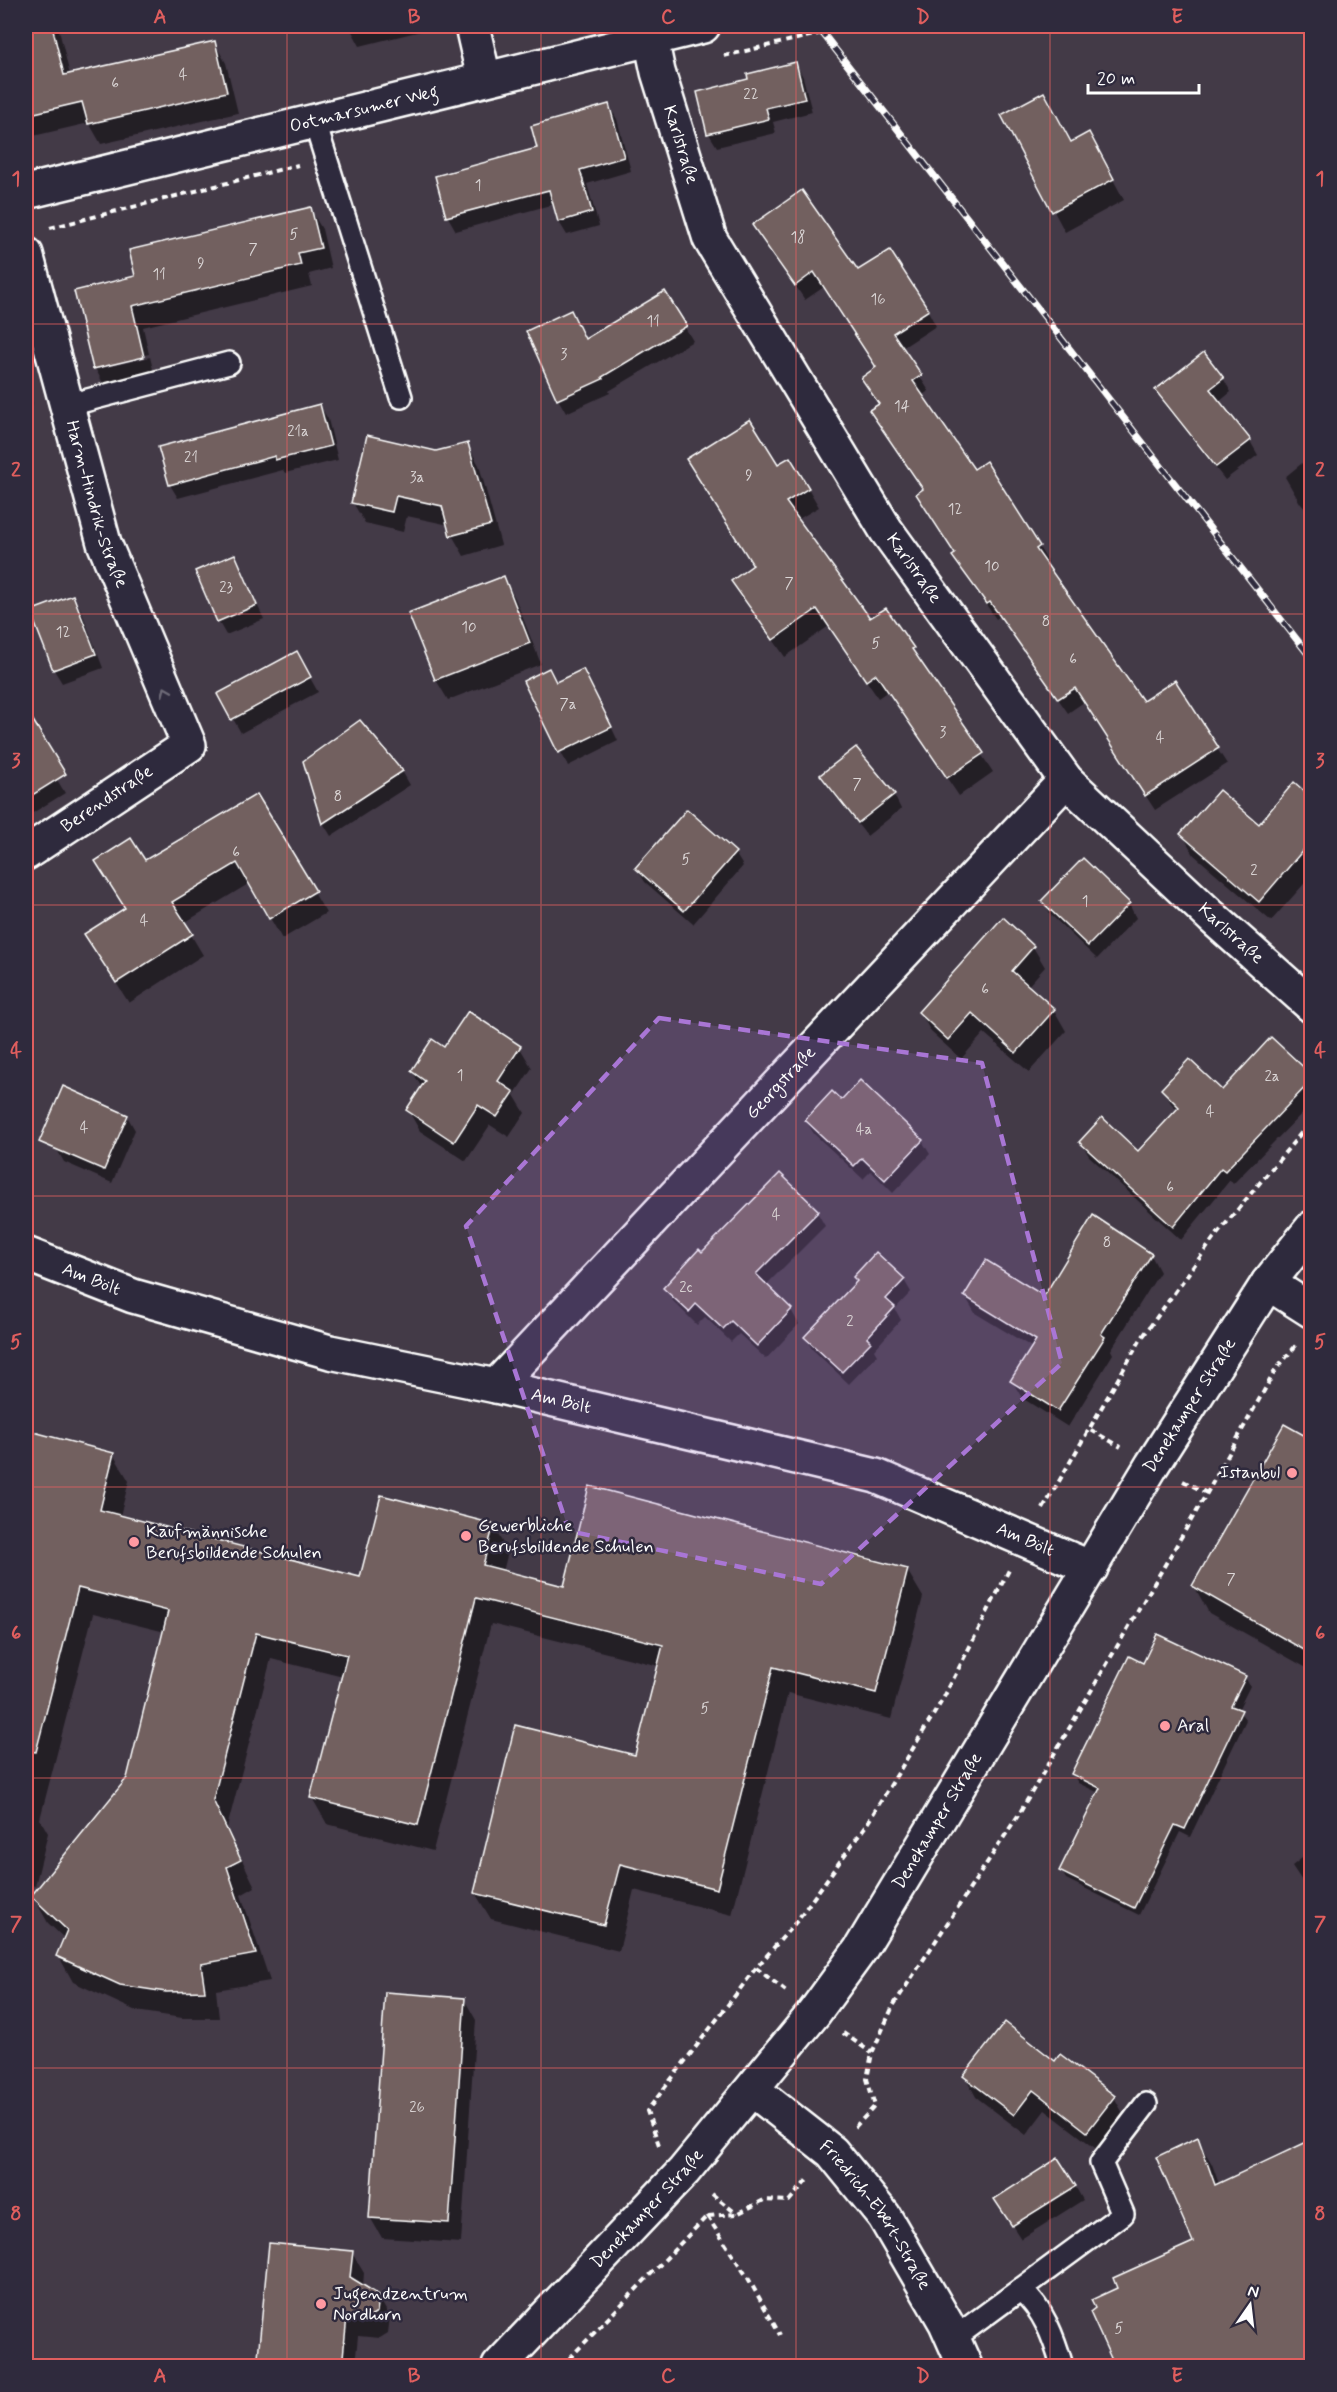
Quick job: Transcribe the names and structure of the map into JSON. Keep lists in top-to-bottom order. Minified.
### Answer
{"streets":{"street":["Ootmarsumer Weg","Karlstraße","Harm-Hindrik-Straße","Berendstraße","Georgstraße","Am Bölt","Denekamper Straße","Friedrich-Ebert-Straße"]},"crossings":[["Ootmarsumer Weg","Karlstraße"],["Karlstraße","Georgstraße"],["Harm-Hindrik-Straße","Berendstraße"],["Georgstraße","Am Bölt"],["Am Bölt","Denekamper Straße"],["Denekamper Straße","Friedrich-Ebert-Straße"]],"one_way":["Harm-Hindrik-Straße"],"places":["Istanbul","Gewerbliche Berufsbildende Schulen","Kaufmännische Berufsbildende Schulen","Aral","Jugendzentrum Nordhorn"],"house_numbers":["4","6","22","1","5","18","7","9","11","16","11","3","14","21a","21","9","3a","12","10","7","23","8","10","12","5","6","7a","3","4","7","8","6","5","2","1","4","6","1","2a","4","4","4a","6","4","8","2c","2","7","5","26","5"],"scale_bar":"20 m","north":"top","grid":{"columns":["A","B","C","D","E"],"rows":["1","2","3","4","5","6","7","8"]}}
